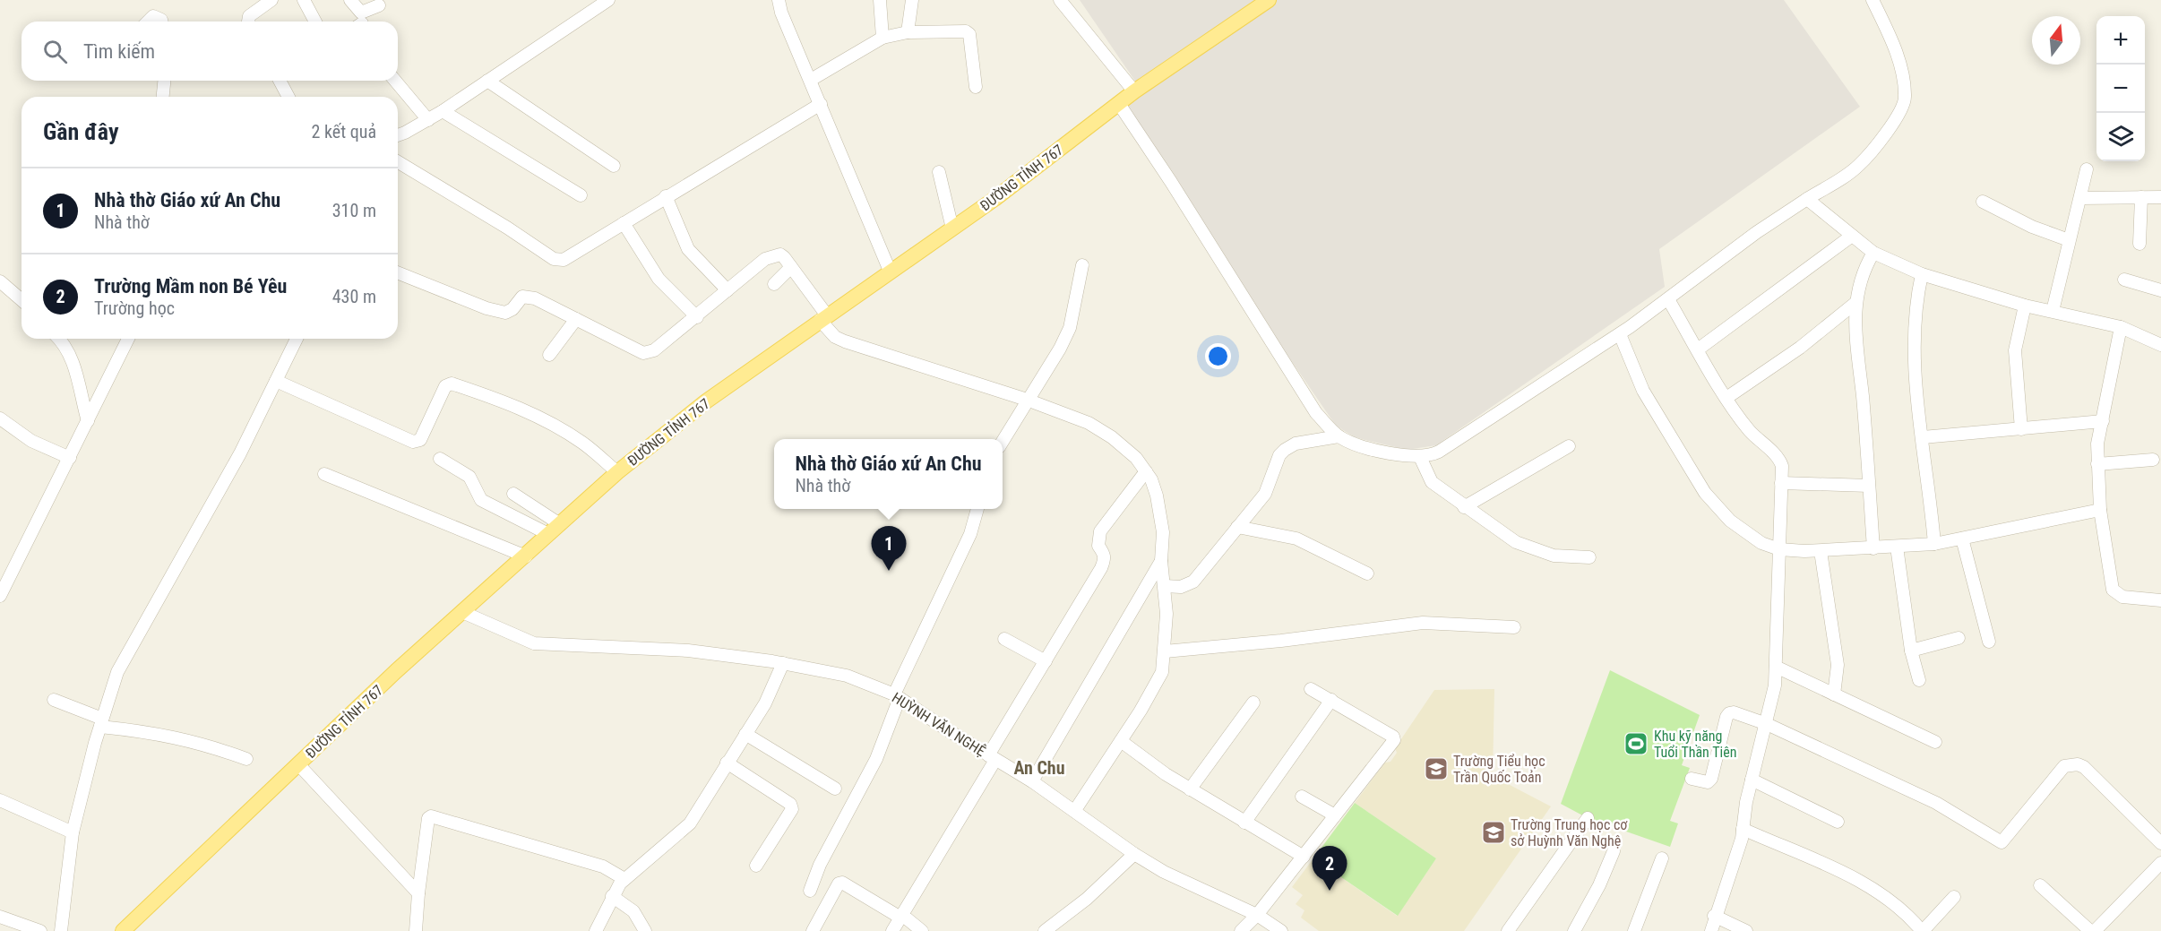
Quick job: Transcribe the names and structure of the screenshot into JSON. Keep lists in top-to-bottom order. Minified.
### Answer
{"streets":{"main road":["ĐƯỜNG TỈNH 767"],"street":["HUỲNH VĂN NGHỆ"]},"crossings":[["ĐƯỜNG TỈNH 767","HUỲNH VĂN NGHỆ"]],"districts":["An Chu"],"places":{"sports":["Khu kỹ năng Tuổi Thần Tiên"],"school or university":["Trường Tiểu học Trần Quốc Toản","Trường Trung học cơ sở Huỳnh Văn Nghệ"]},"north":"top","page":{"map_buttons":["+","−"],"search":"Tìm kiếm","heading":["Gần đây","2 kết quả"],"list":[{"mark":"1","name":"Nhà thờ Giáo xứ An Chu","note":"Nhà thờ","value":"310 m"},{"mark":"2","name":"Trường Mầm non Bé Yêu","note":"Trường học","value":"430 m"}],"popup":["Nhà thờ Giáo xứ An Chu","Nhà thờ"],"pins":["1","2"]}}
